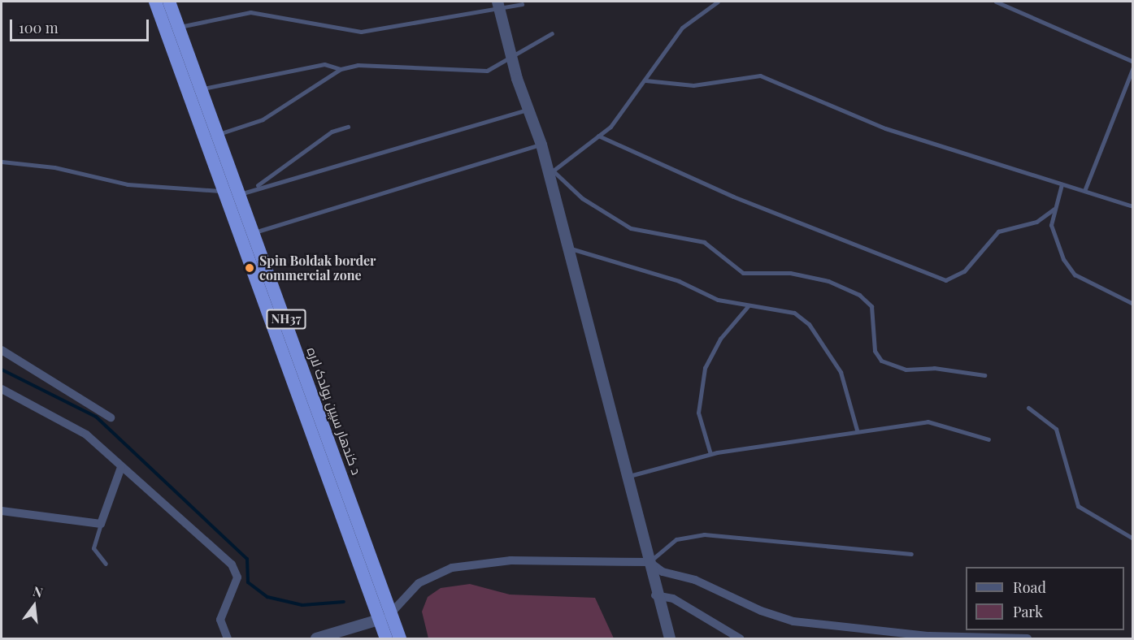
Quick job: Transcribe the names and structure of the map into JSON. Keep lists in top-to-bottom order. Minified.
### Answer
{"streets":{"highway":["NH37","د کندهار سپین بولدک لاره"]},"places":["Spin Boldak border commercial zone"],"legend":["Road","Park"],"scale_bar":"100 m","north":"top"}
